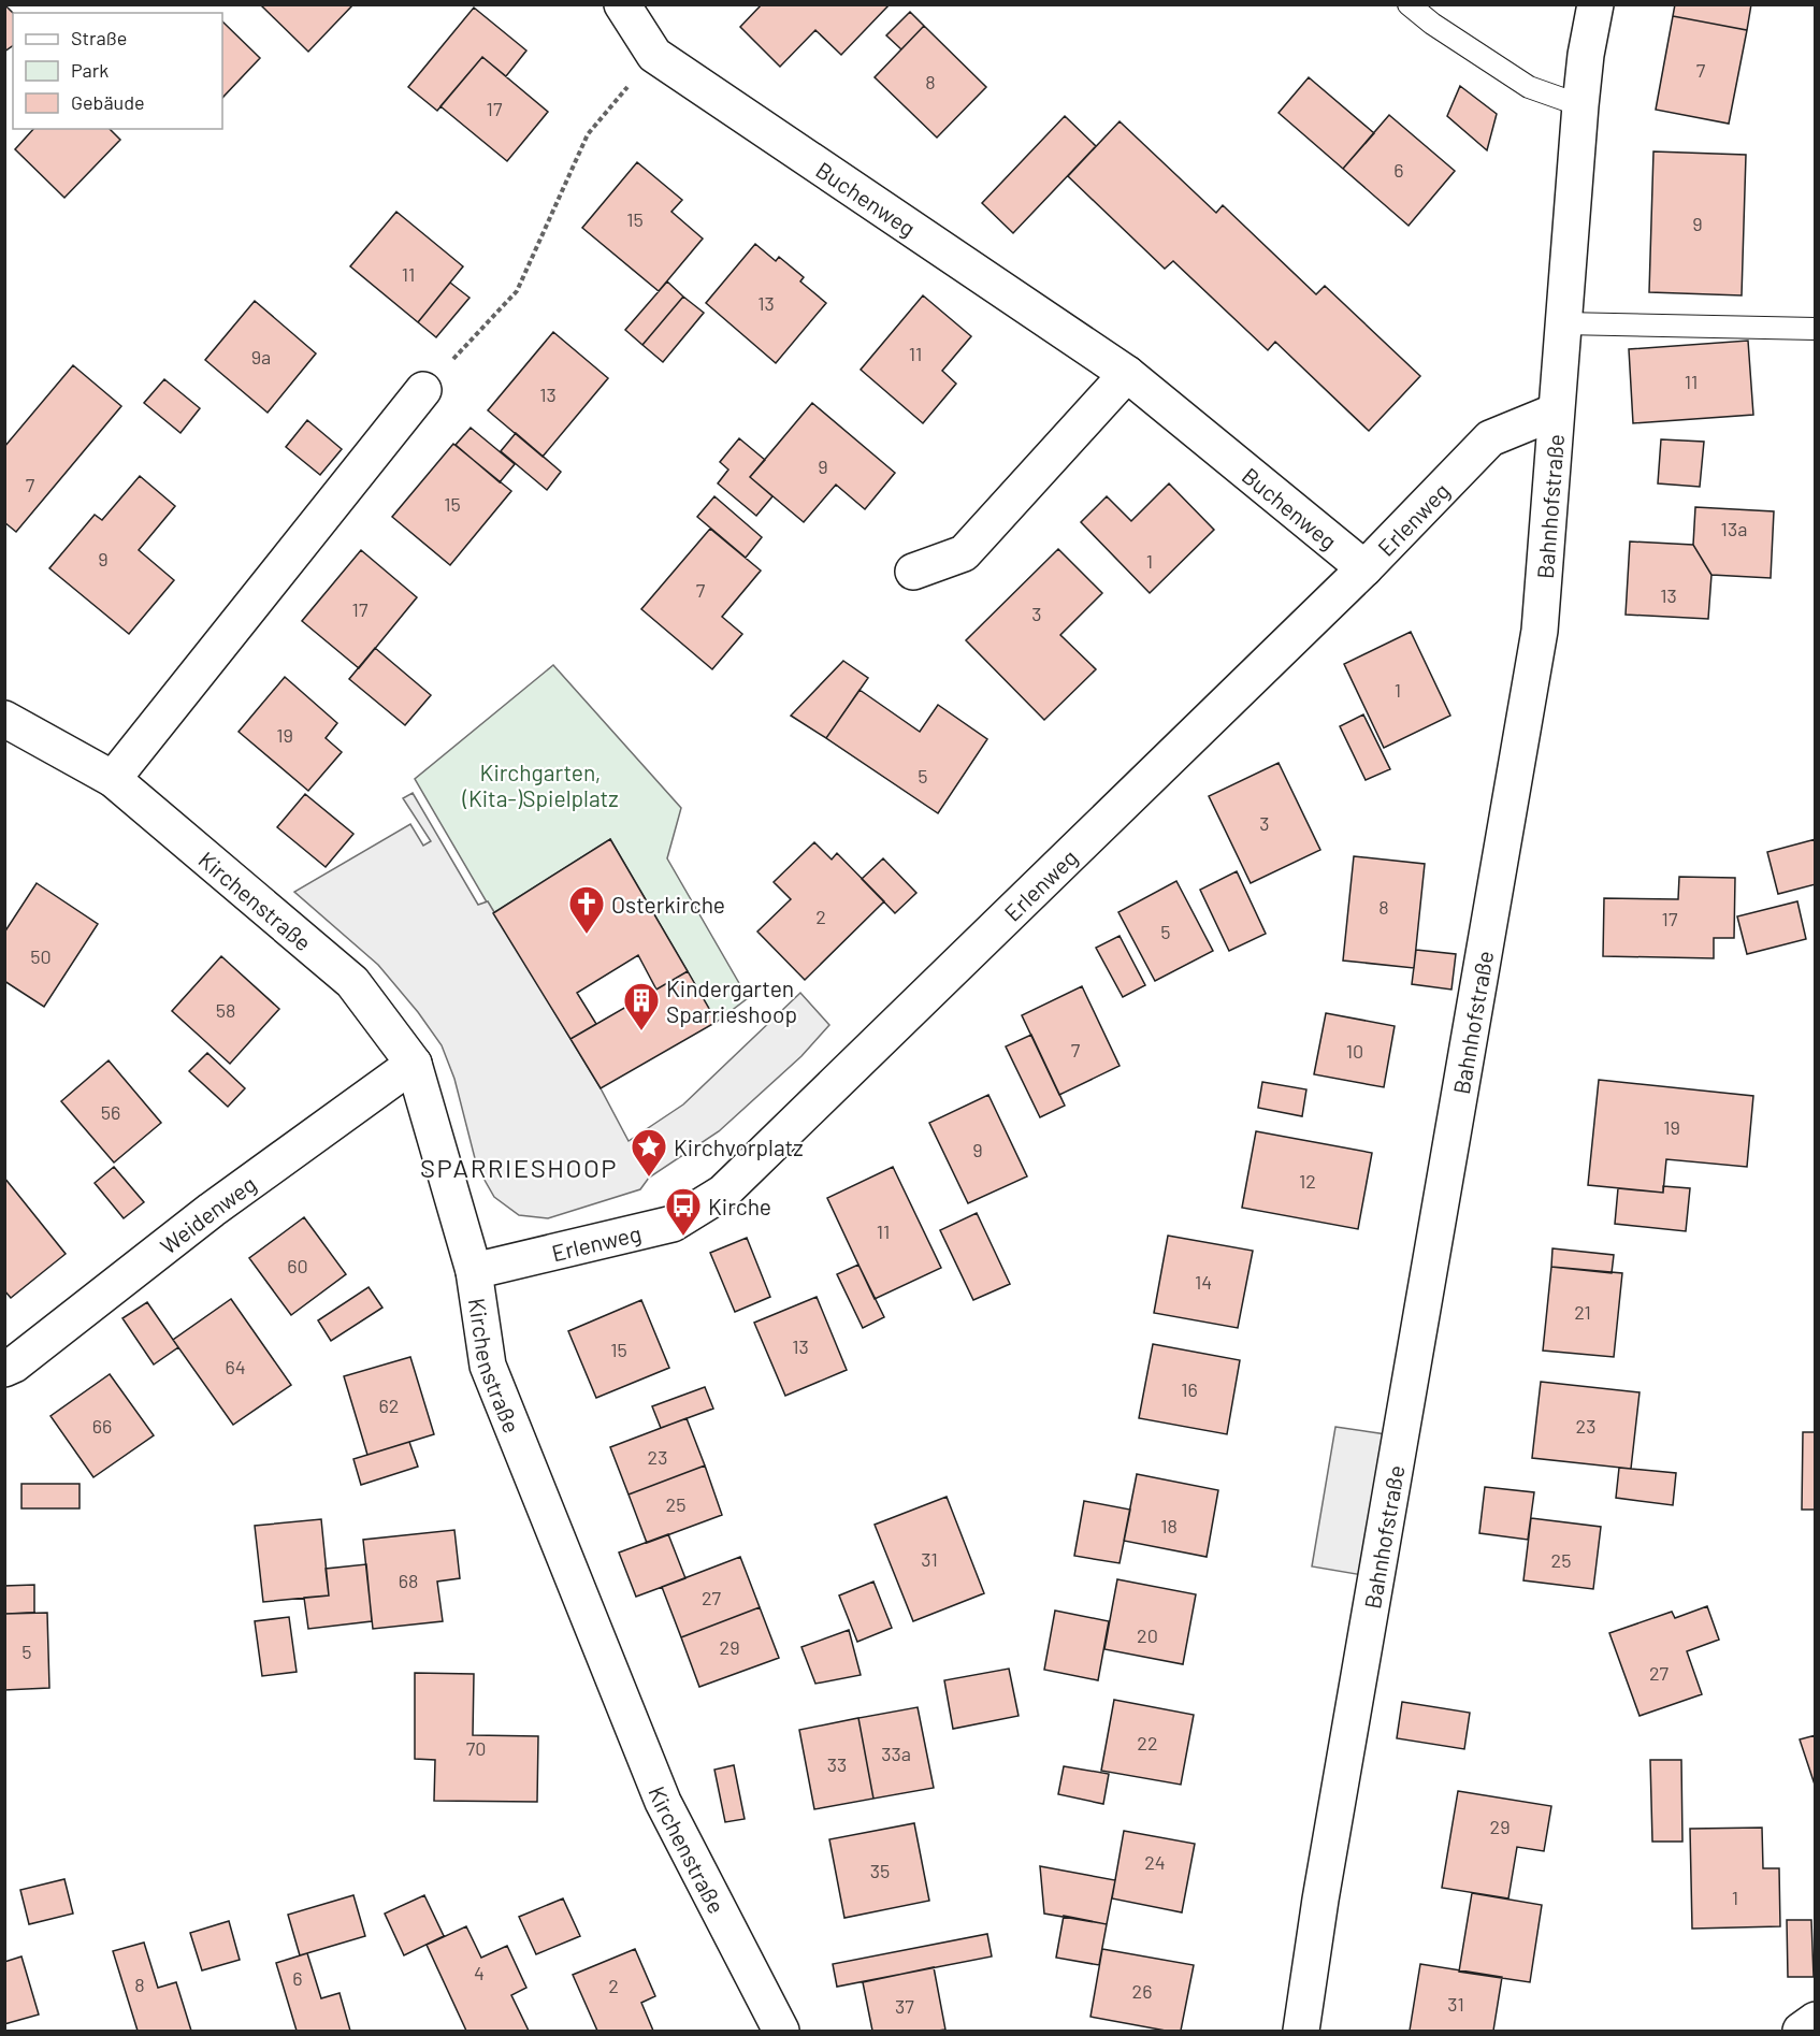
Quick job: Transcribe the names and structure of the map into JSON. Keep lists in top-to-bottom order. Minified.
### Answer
{"streets":{"street":["Buchenweg","Bahnhofstraße","Erlenweg","Kirchenstraße","Weidenweg"]},"crossings":[["Buchenweg","Erlenweg"],["Bahnhofstraße","Erlenweg"],["Erlenweg","Kirchenstraße"],["Kirchenstraße","Weidenweg"]],"districts":["SPARRIESHOOP"],"parks":["Kirchgarten, (Kita-)Spielplatz"],"places":{"church":["Osterkirche"],"building":["Kindergarten Sparrieshoop"],"place":["Kirchvorplatz"],"bus stop":["Kirche"]},"house_numbers":["7","8","17","6","15","9","11","13","11","9a","11","13","9","7","15","13a","9","1","7","13","17","3","1","19","5","3","8","2","17","5","50","58","7","10","56","19","9","12","11","60","14","21","13","15","64","16","62","66","23","23","25","18","31","25","68","27","20","29","5","27","22","70","33a","33","29","24","35","1","4","6","8","2","26","31","37"],"legend":["Straße","Park","Gebäude"]}
